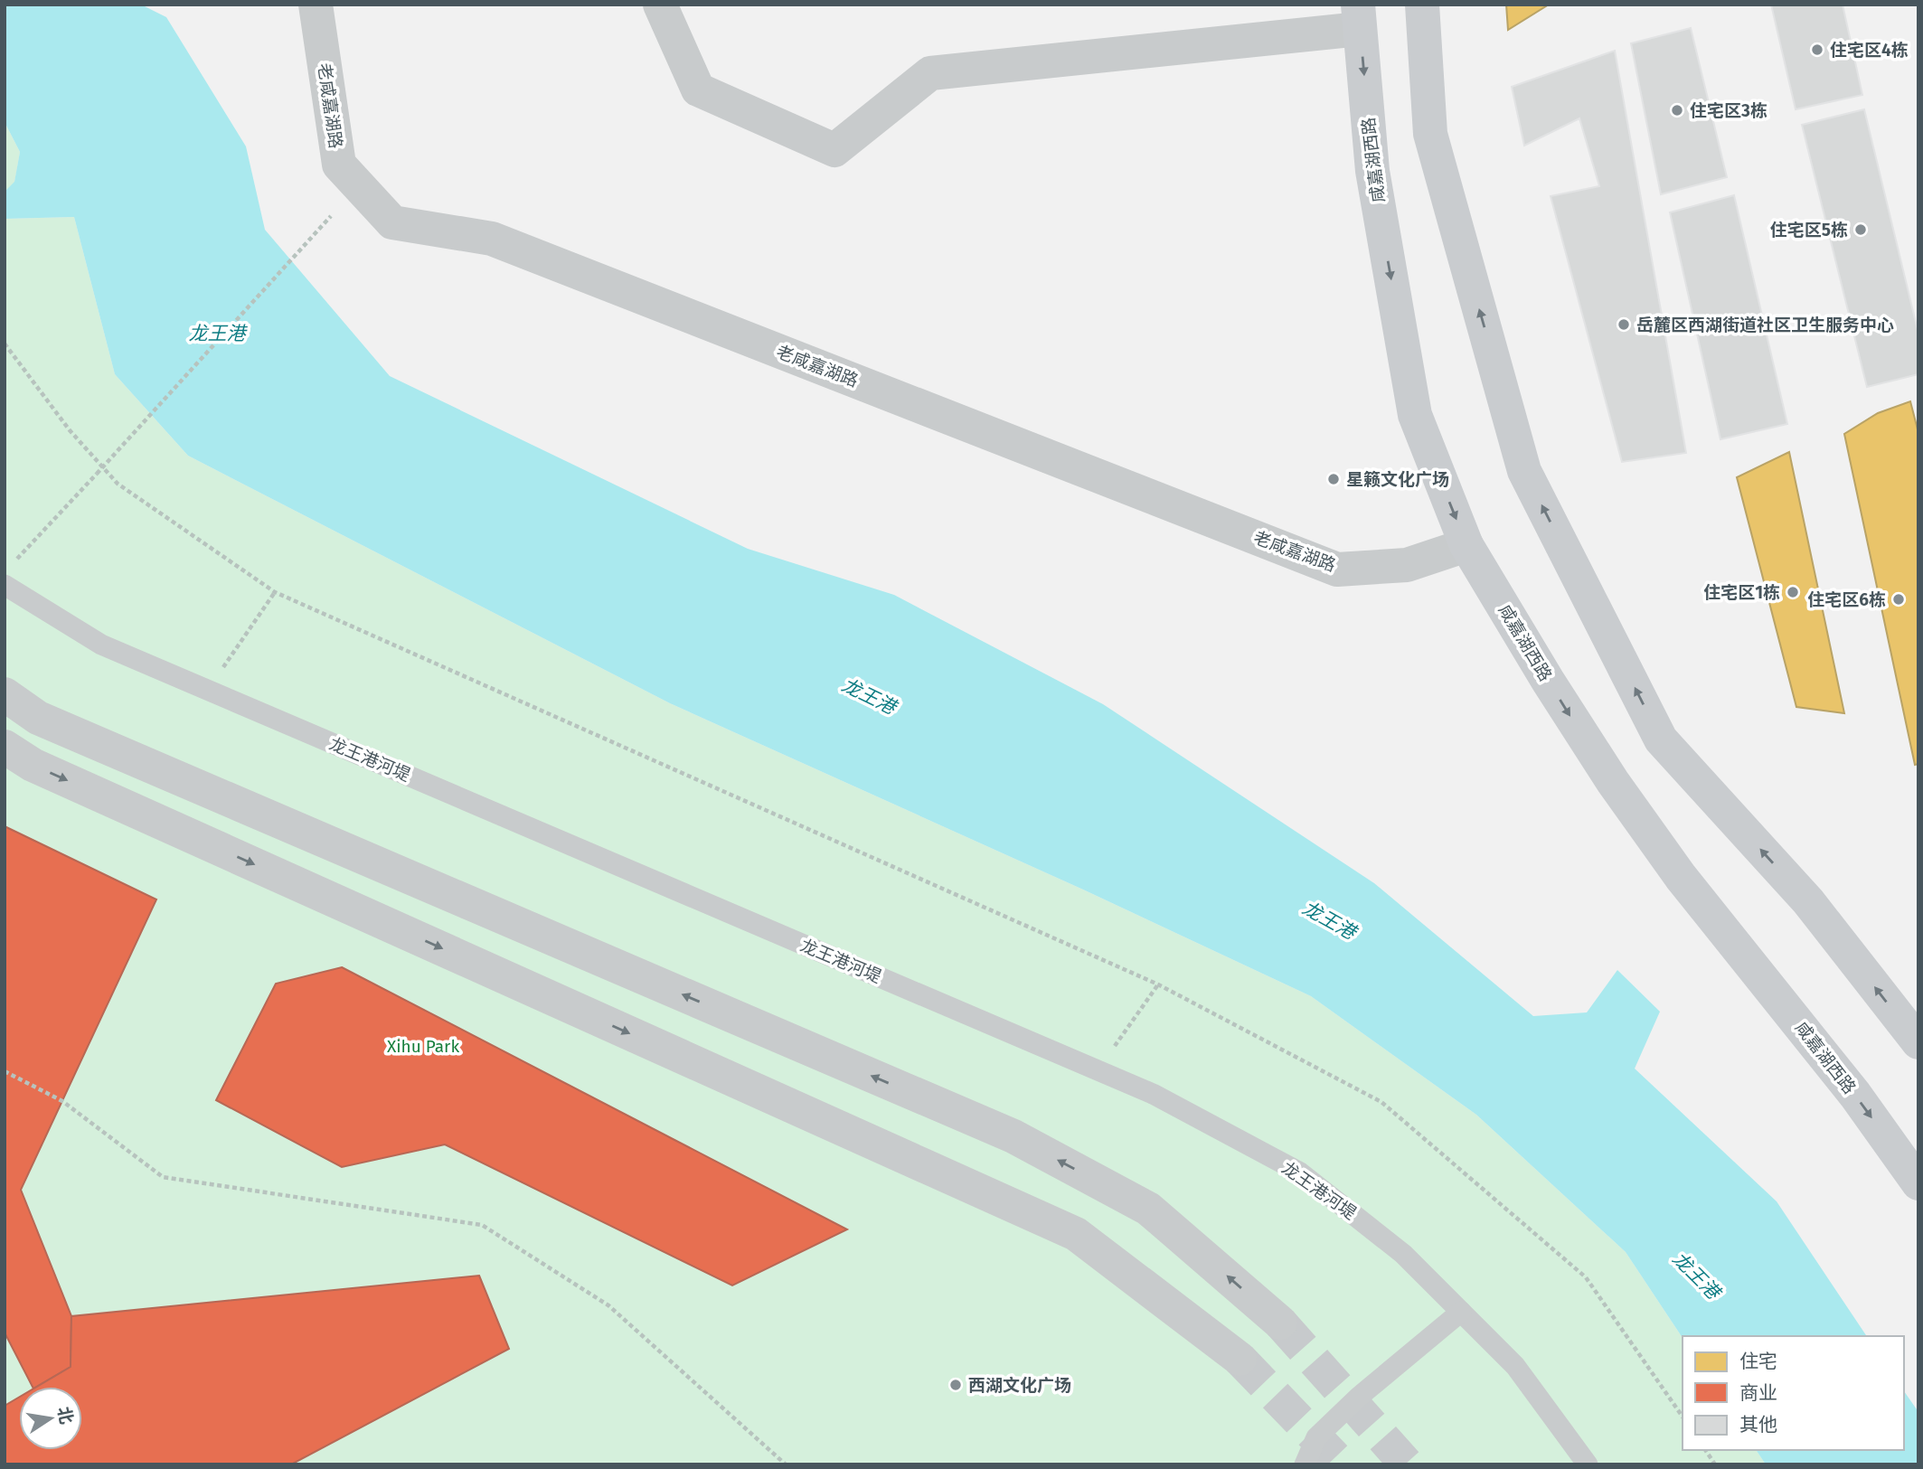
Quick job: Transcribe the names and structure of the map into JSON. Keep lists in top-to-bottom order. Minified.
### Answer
{"streets":{"main road":["咸嘉湖西路"],"street":["老咸嘉湖路"],"lane":["龙王港河堤"]},"crossings":[["老咸嘉湖路","咸嘉湖西路"]],"water":["龙王港"],"parks":["Xihu Park"],"places":["住宅区4栋","住宅区3栋","住宅区5栋","岳麓区西湖街道社区卫生服务中心","星籁文化广场","住宅区1栋","住宅区6栋","西湖文化广场"],"legend":["住宅","商业","其他"],"north":"right"}
